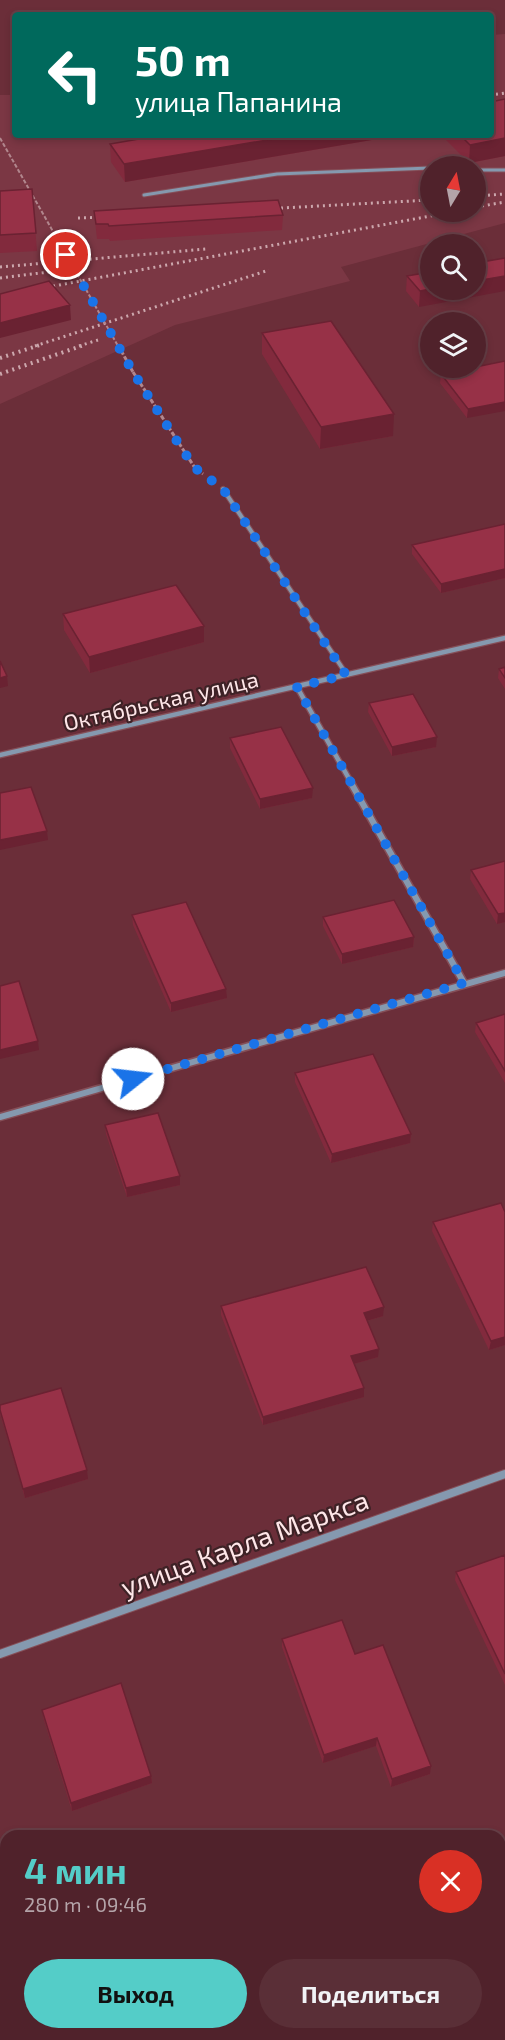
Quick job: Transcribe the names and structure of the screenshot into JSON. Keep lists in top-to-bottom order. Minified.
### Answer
{"streets":{"street":["Октябрьская улица","улица Карла Маркса"]},"north":"top","page":{"turn":["50 m","улица Папанина"],"heading":["4 мин","280 m · 09:46"],"buttons":["Выход","Поделиться"]}}
